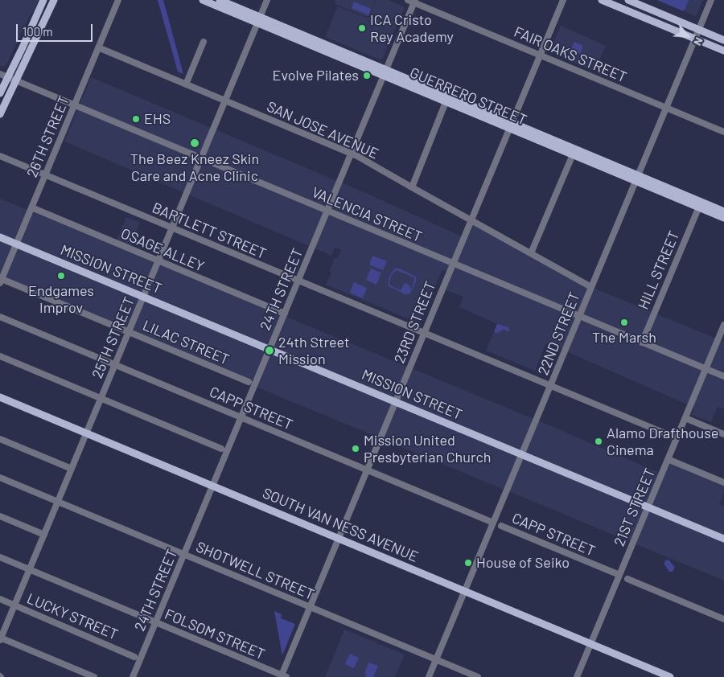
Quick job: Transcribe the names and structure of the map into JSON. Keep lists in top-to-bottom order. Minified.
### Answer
{"streets":{"main road":["GUERRERO STREET","MISSION STREET","SOUTH VAN NESS AVENUE"],"street":["FAIR OAKS STREET","SAN JOSE AVENUE","26TH STREET","VALENCIA STREET","BARTLETT STREET","OSAGE ALLEY","HILL STREET","24TH STREET","23RD STREET","22ND STREET","25TH STREET","LILAC STREET","CAPP STREET","21ST STREET","SHOTWELL STREET","LUCKY STREET","FOLSOM STREET"]},"crossings":[["FAIR OAKS STREET","24TH STREET"],["FAIR OAKS STREET","23RD STREET"],["FAIR OAKS STREET","22ND STREET"],["GUERRERO STREET","HILL STREET"],["GUERRERO STREET","24TH STREET"],["GUERRERO STREET","23RD STREET"],["GUERRERO STREET","22ND STREET"],["GUERRERO STREET","25TH STREET"],["SAN JOSE AVENUE","26TH STREET"],["SAN JOSE AVENUE","24TH STREET"],["SAN JOSE AVENUE","23RD STREET"],["SAN JOSE AVENUE","22ND STREET"],["SAN JOSE AVENUE","25TH STREET"],["26TH STREET","VALENCIA STREET"],["26TH STREET","BARTLETT STREET"],["26TH STREET","OSAGE ALLEY"],["26TH STREET","MISSION STREET"],["26TH STREET","LILAC STREET"],["VALENCIA STREET","HILL STREET"],["VALENCIA STREET","24TH STREET"],["VALENCIA STREET","23RD STREET"],["VALENCIA STREET","22ND STREET"],["VALENCIA STREET","25TH STREET"],["VALENCIA STREET","21ST STREET"],["BARTLETT STREET","24TH STREET"],["BARTLETT STREET","23RD STREET"],["BARTLETT STREET","22ND STREET"],["BARTLETT STREET","25TH STREET"],["BARTLETT STREET","21ST STREET"],["OSAGE ALLEY","24TH STREET"],["OSAGE ALLEY","25TH STREET"],["MISSION STREET","24TH STREET"],["MISSION STREET","23RD STREET"],["MISSION STREET","22ND STREET"],["MISSION STREET","25TH STREET"],["MISSION STREET","21ST STREET"],["24TH STREET","CAPP STREET"],["24TH STREET","SOUTH VAN NESS AVENUE"],["24TH STREET","SHOTWELL STREET"],["24TH STREET","FOLSOM STREET"],["23RD STREET","CAPP STREET"],["23RD STREET","SOUTH VAN NESS AVENUE"],["23RD STREET","SHOTWELL STREET"],["23RD STREET","FOLSOM STREET"],["22ND STREET","CAPP STREET"],["22ND STREET","SOUTH VAN NESS AVENUE"],["22ND STREET","SHOTWELL STREET"],["25TH STREET","LILAC STREET"],["25TH STREET","CAPP STREET"],["25TH STREET","SOUTH VAN NESS AVENUE"],["25TH STREET","SHOTWELL STREET"],["25TH STREET","LUCKY STREET"],["25TH STREET","FOLSOM STREET"],["CAPP STREET","21ST STREET"],["21ST STREET","SOUTH VAN NESS AVENUE"]],"places":["ICA Cristo Rey Academy","Evolve Pilates","EHS","The Beez Kneez Skin Care and Acne Clinic","Endgames Improv","The Marsh","24th Street Mission","Alamo Drafthouse Cinema","Mission United Presbyterian Church","House of Seiko"],"scale_bar":"100 m","north":"bottom right"}
